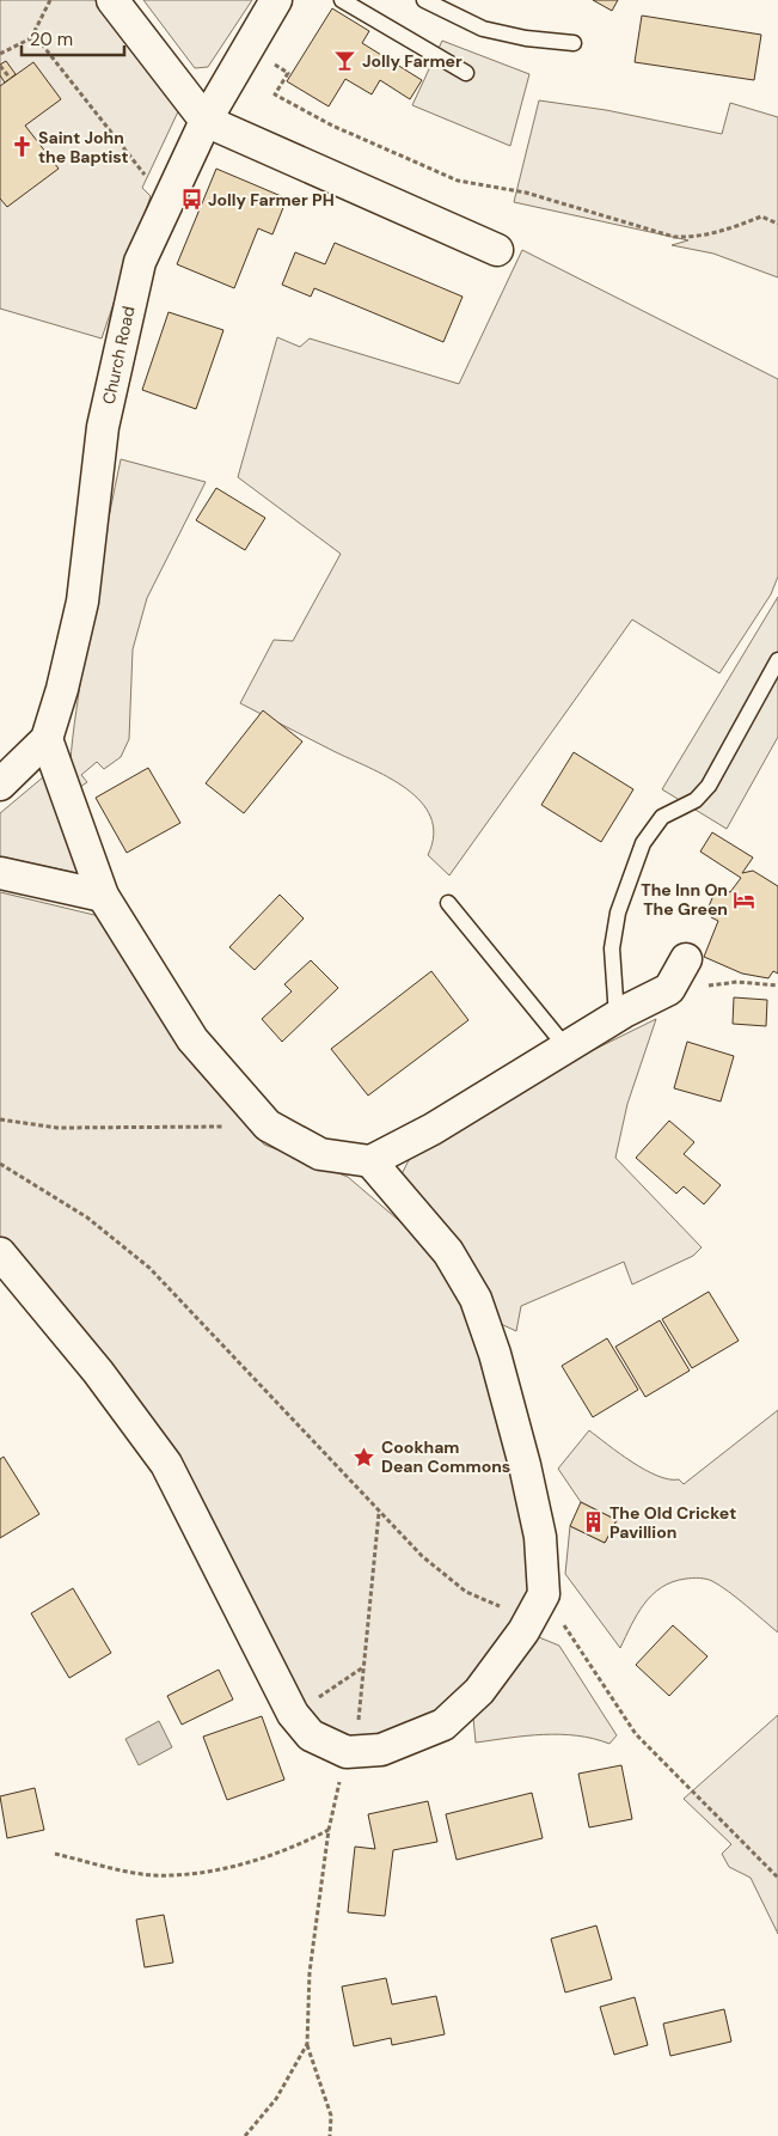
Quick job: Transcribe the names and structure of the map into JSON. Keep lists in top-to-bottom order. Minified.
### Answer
{"streets":{"street":["Church Road"]},"places":{"bar":["Jolly Farmer"],"church":["Saint John the Baptist"],"bus stop":["Jolly Farmer PH"],"hotel":["The Inn On The Green"],"place":["Cookham Dean Commons"],"building":["The Old Cricket Pavillion"]},"scale_bar":"20 m"}
